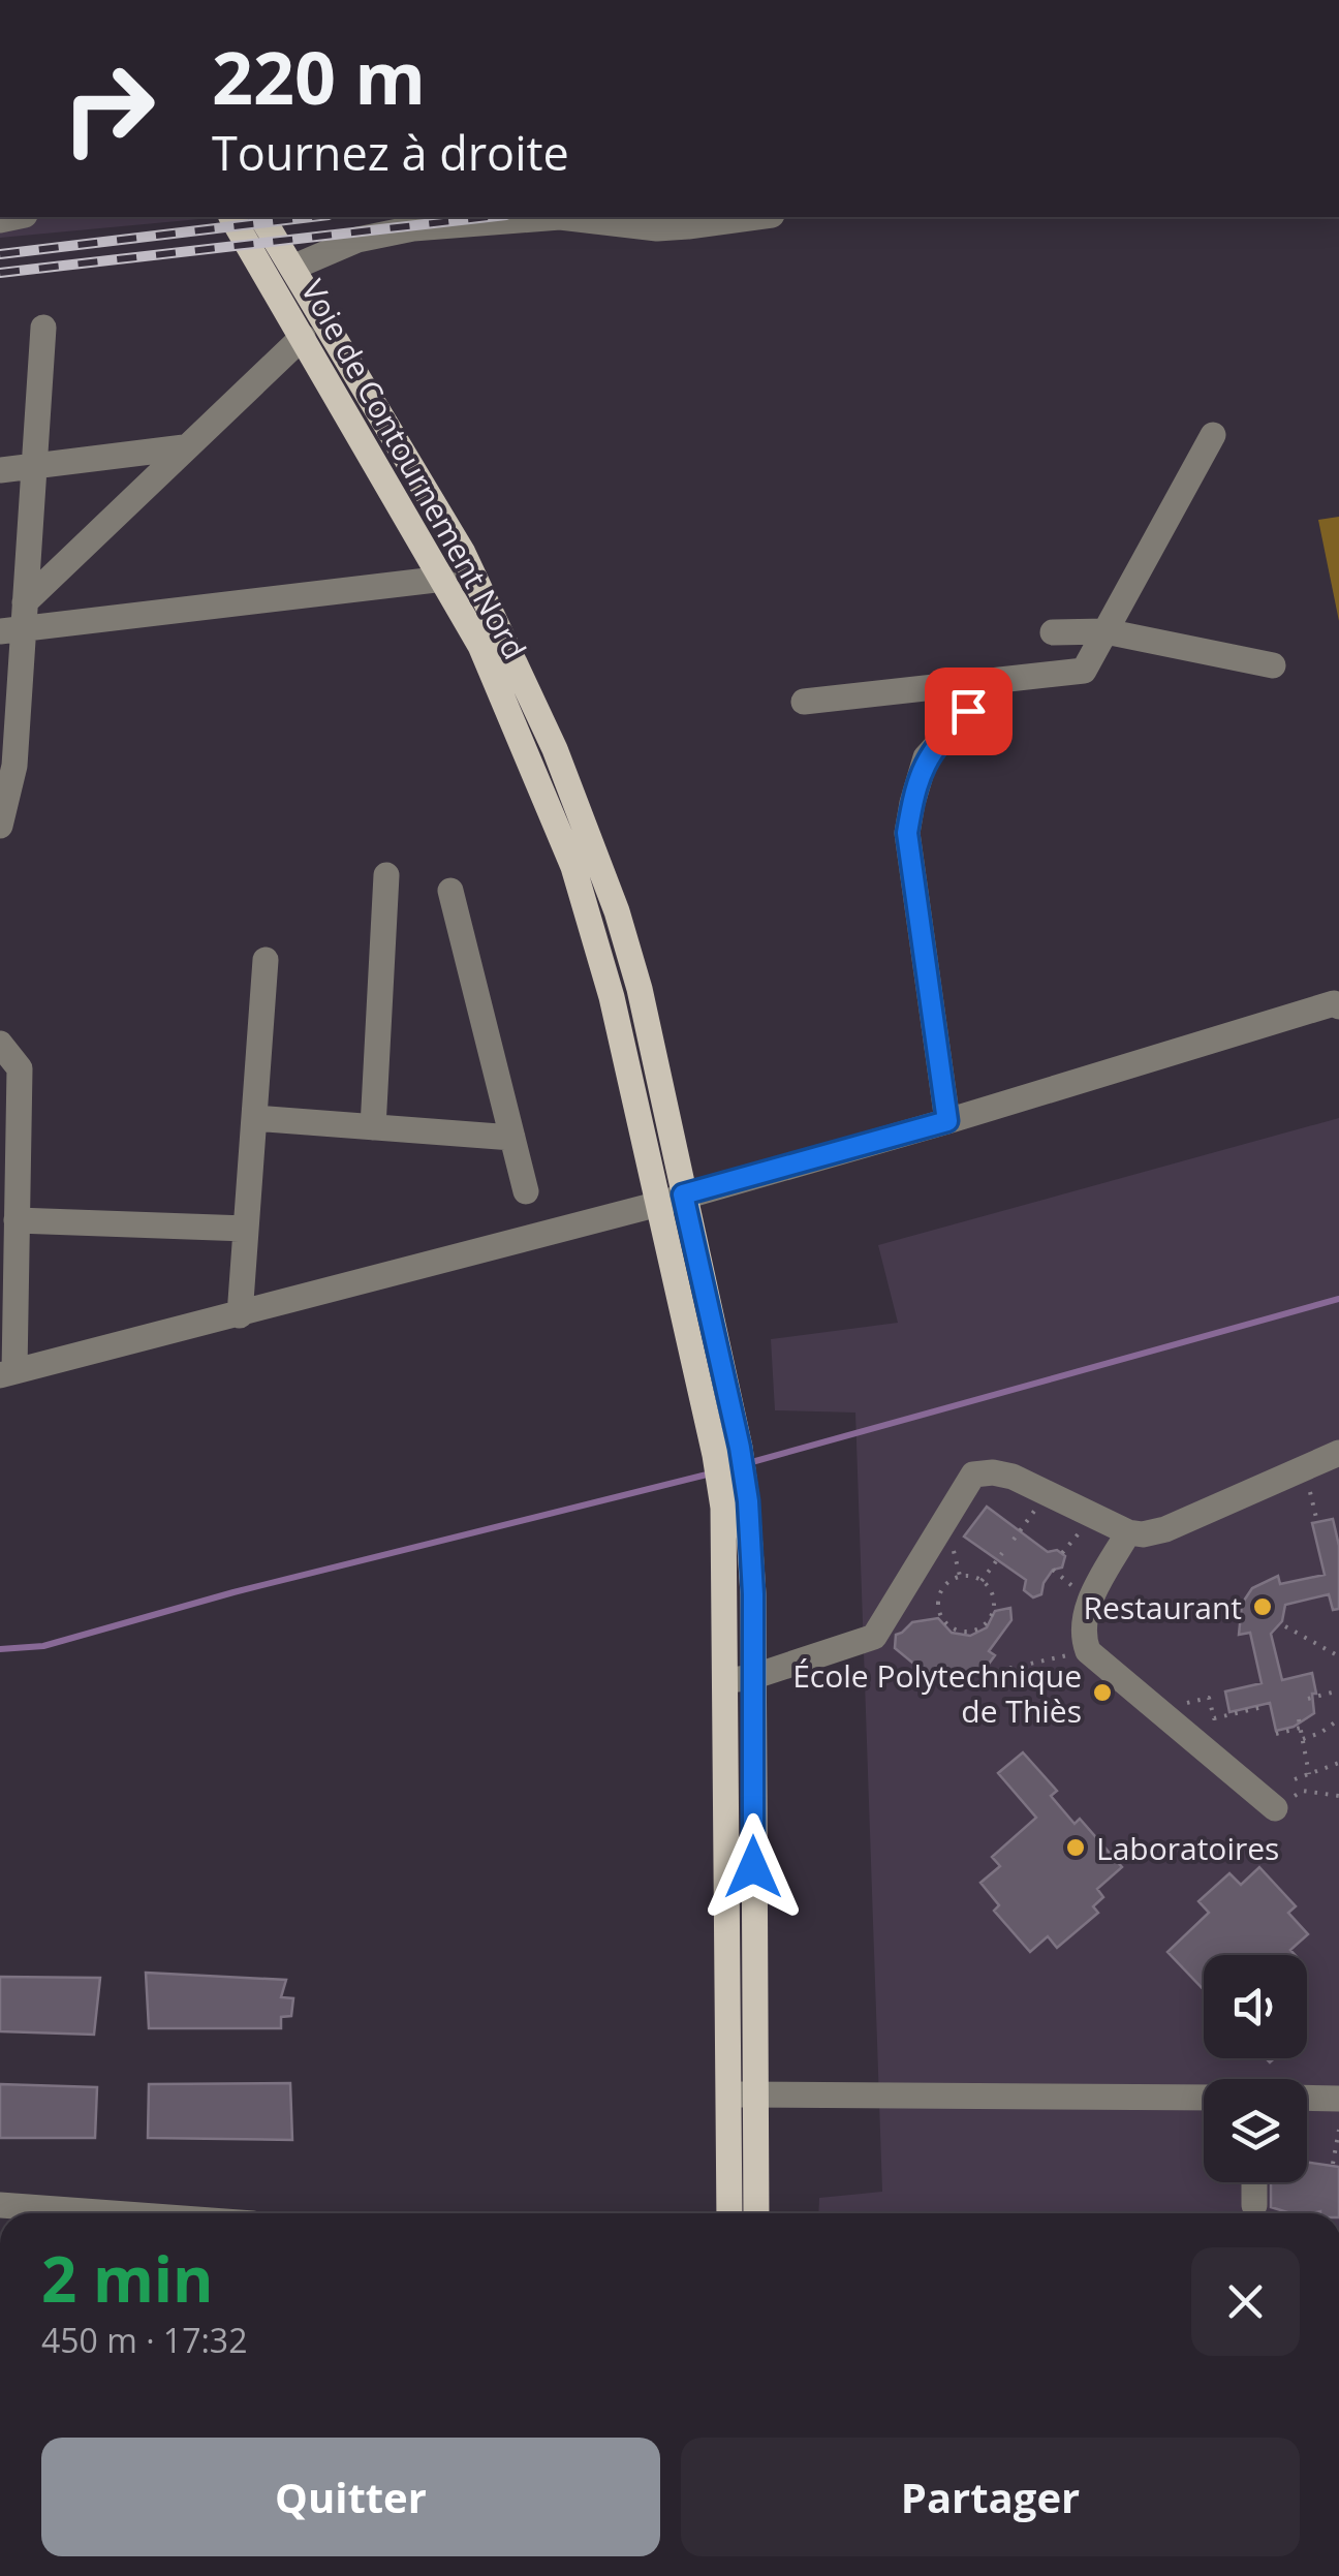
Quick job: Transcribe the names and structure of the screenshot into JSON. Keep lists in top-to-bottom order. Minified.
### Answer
{"streets":{"main road":["Voie de Contournement Nord"]},"places":["Restaurant","École Polytechnique de Thiès","Laboratoires"],"page":{"turn":["220 m","Tournez à droite"],"heading":["2 min","450 m · 17:32"],"buttons":["Quitter","Partager"]}}
